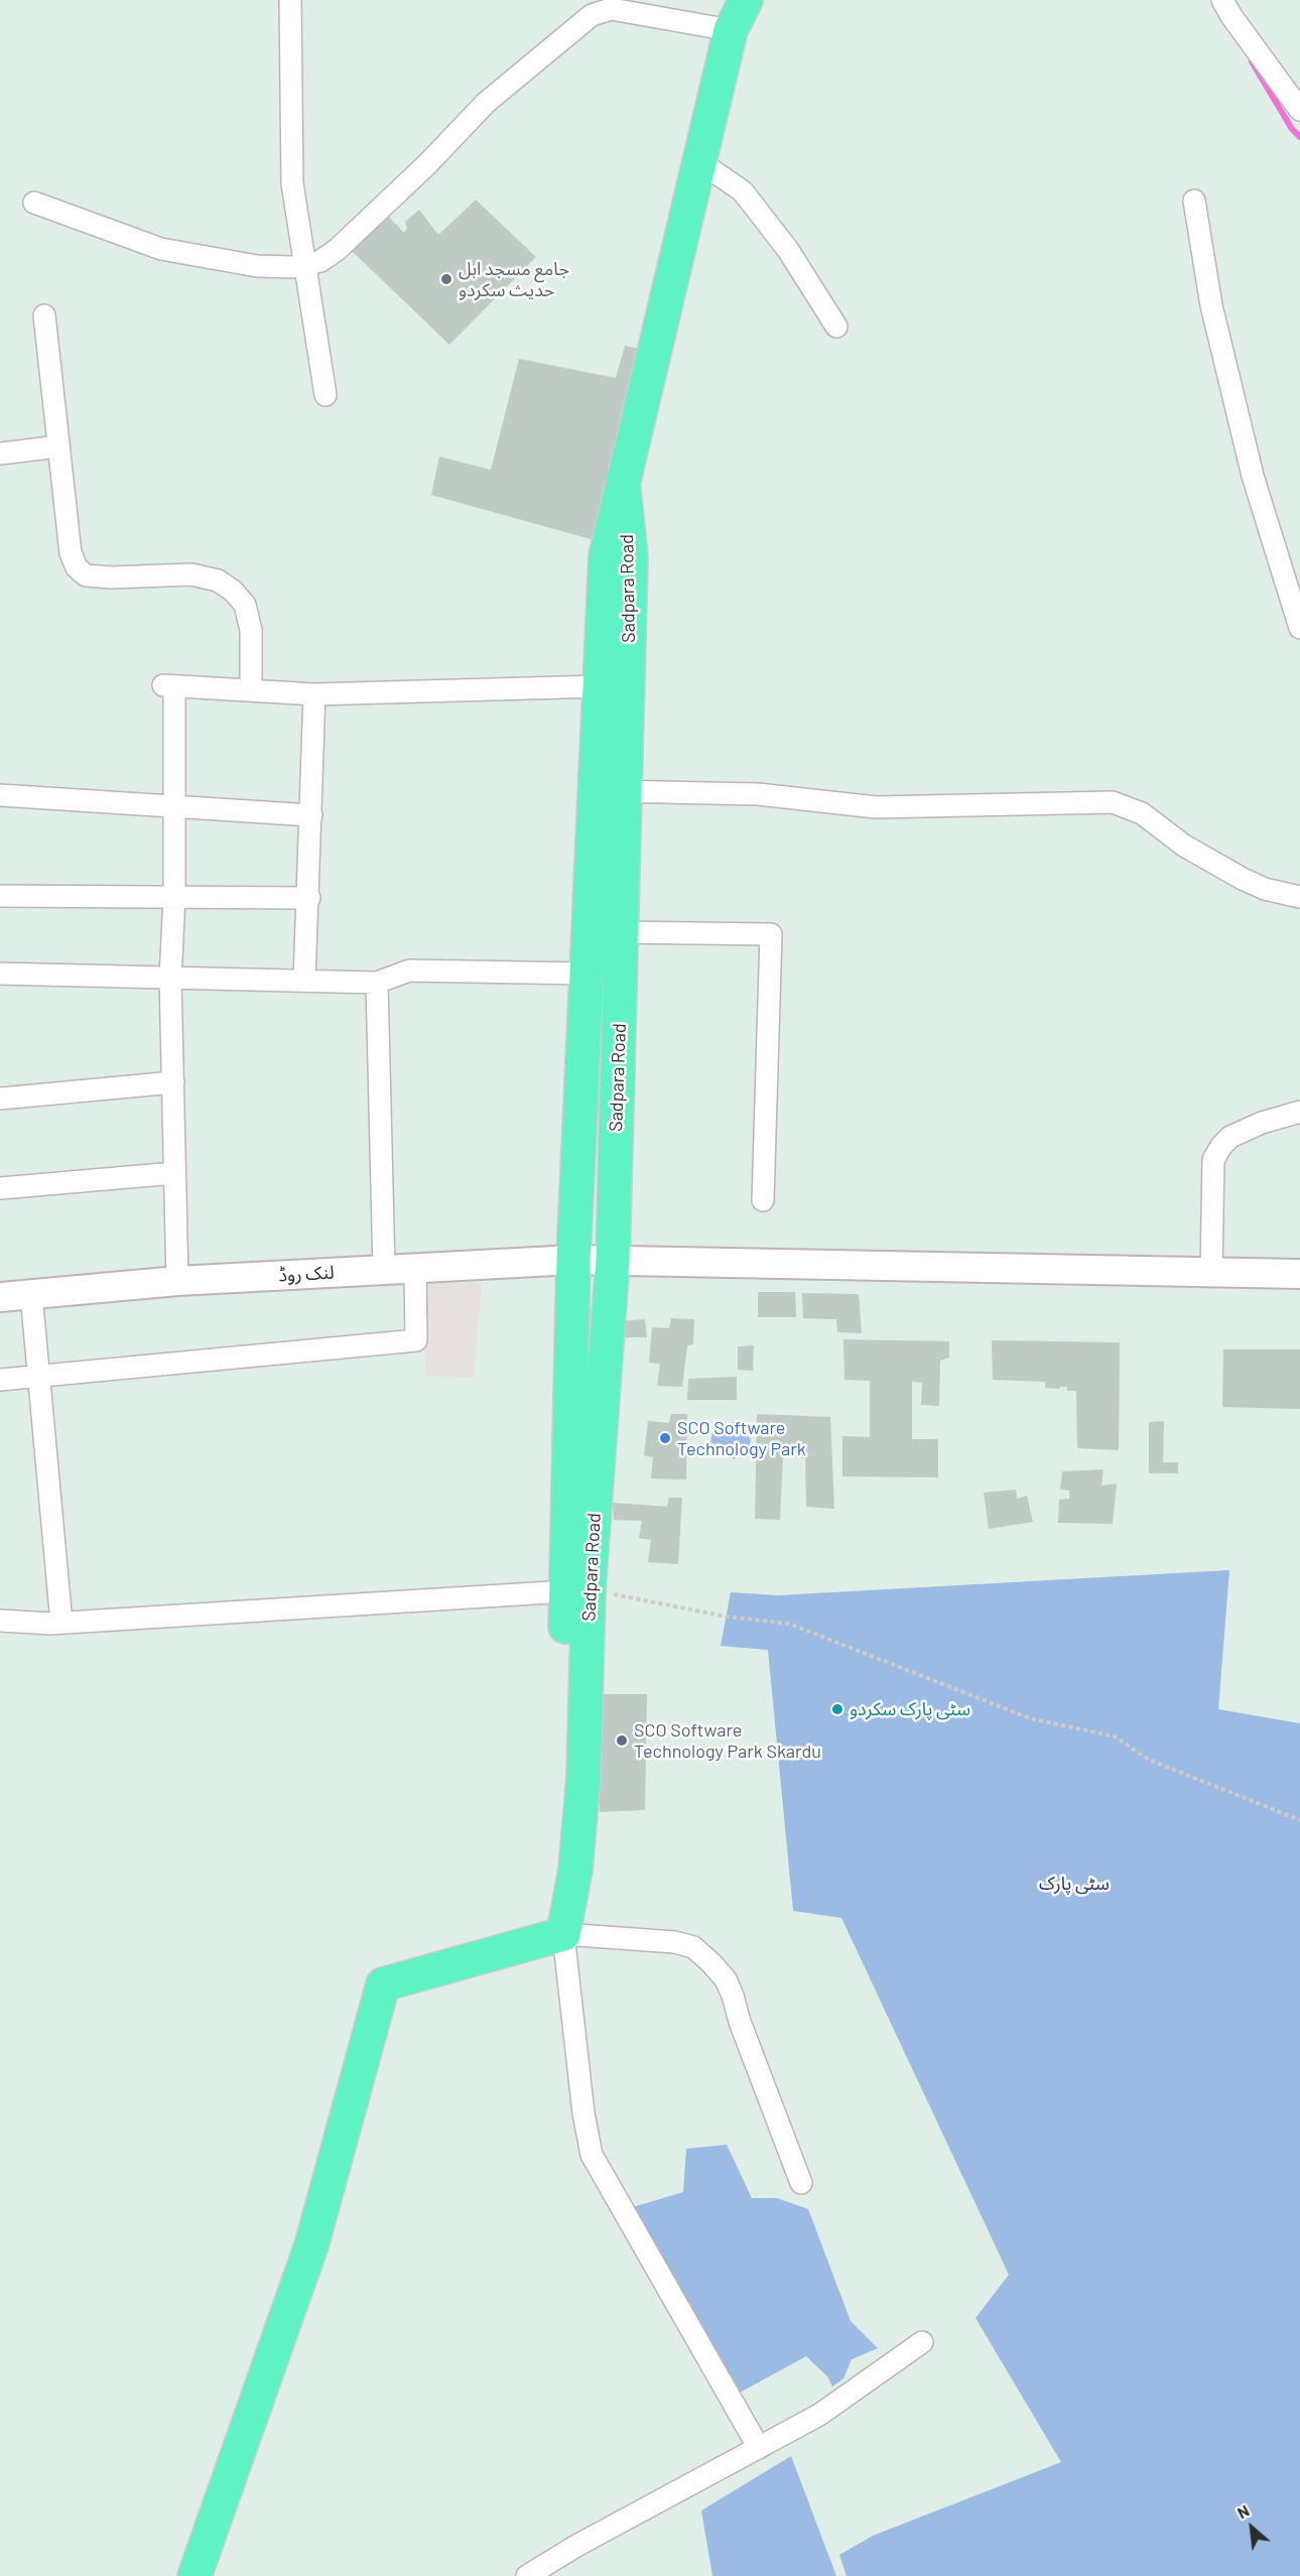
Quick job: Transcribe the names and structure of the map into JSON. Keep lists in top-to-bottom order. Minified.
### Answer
{"streets":{"main road":["Sadpara Road","لنک روڈ"]},"crossings":[["Sadpara Road","لنک روڈ"]],"parks":["سٹی پارک"],"places":["جامع مسجد اہل حدیث سکردو","SCO Software Technology Park","سٹی پارک سکردو","SCO Software Technology Park Skardu"],"north":"top left"}
